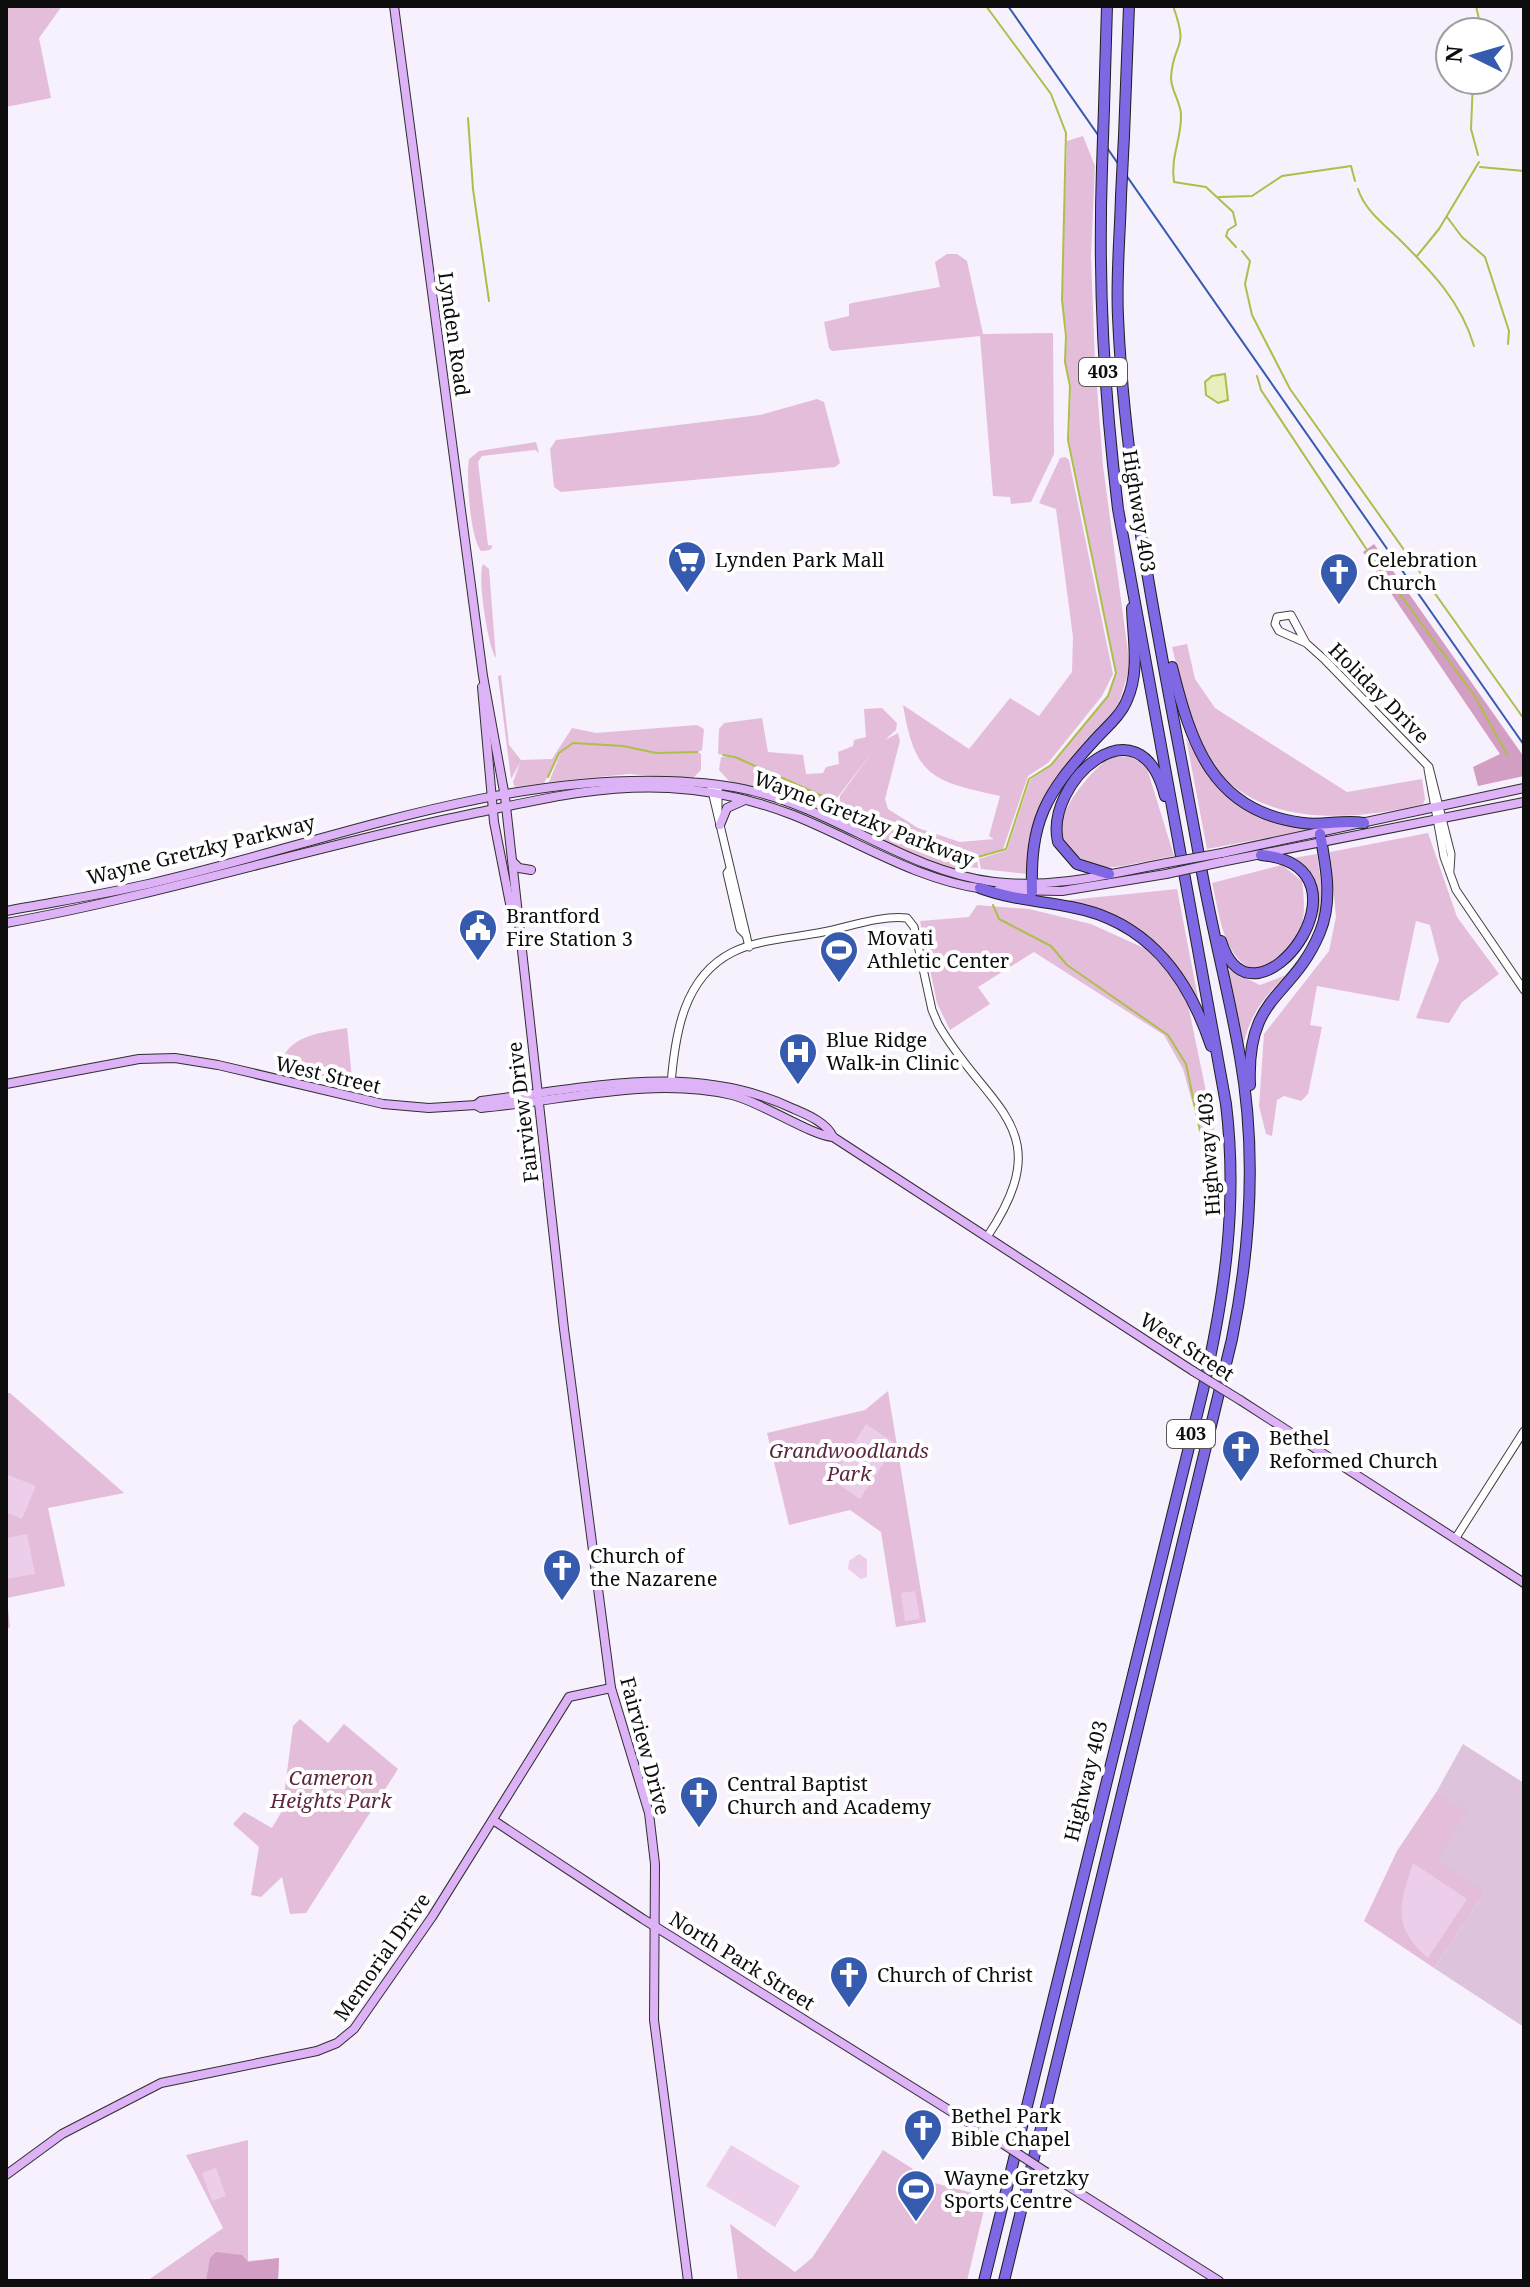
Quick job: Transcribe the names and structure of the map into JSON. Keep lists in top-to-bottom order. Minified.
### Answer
{"streets":{"highway":["403","Highway 403"],"main road":["Lynden Road","Wayne Gretzky Parkway","West Street","Fairview Drive","Memorial Drive","North Park Street"],"street":["Holiday Drive"]},"crossings":[["Lynden Road","Wayne Gretzky Parkway"],["Lynden Road","Fairview Drive"],["Holiday Drive","Wayne Gretzky Parkway"],["West Street","Fairview Drive"],["Fairview Drive","Memorial Drive"],["Fairview Drive","North Park Street"],["Memorial Drive","North Park Street"]],"parks":["Grandwoodlands Park","Cameron Heights Park"],"places":{"supermarket":["Lynden Park Mall"],"church":["Celebration Church","Bethel Reformed Church","Church of the Nazarene","Central Baptist Church and Academy","Church of Christ","Bethel Park Bible Chapel"],"public building":["Brantford Fire Station 3"],"sports":["Movati Athletic Center","Wayne Gretzky Sports Centre"],"hospital":["Blue Ridge Walk-in Clinic"]},"north":"left"}
